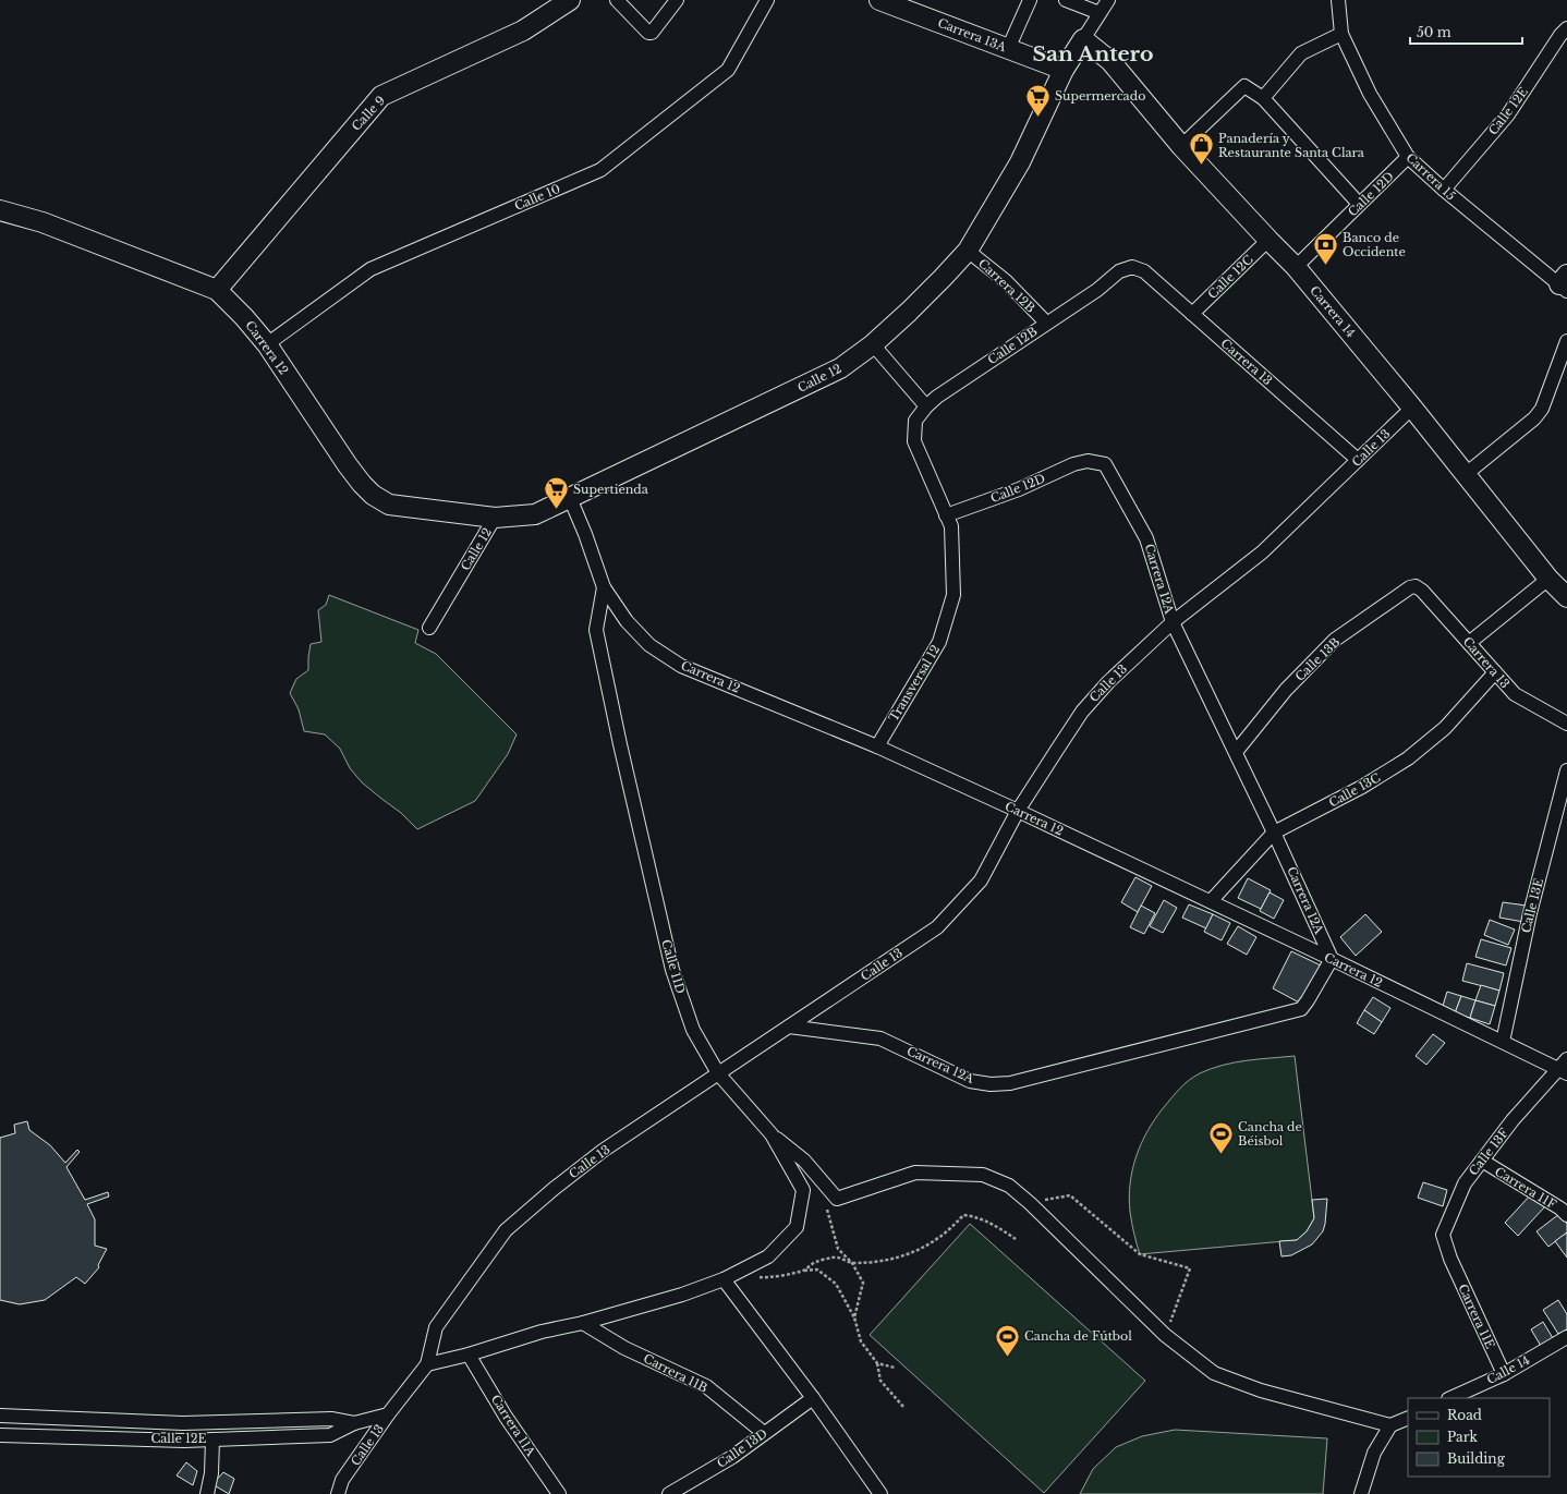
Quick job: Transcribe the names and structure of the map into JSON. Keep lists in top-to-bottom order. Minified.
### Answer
{"streets":{"street":["Carrera 13A","Calle 12E","Calle 9","Carrera 15","Calle 12D","Calle 10","Calle 12C","Carrera 12B","Carrera 14","Calle 12B","Carrera 12","Carrera 13","Calle 12","Calle 13","Carrera 12A","Calle 13B","Transversal 12","Calle 13C","Calle 13E","Calle 11D","Calle 13F","Carrera 11F","Carrera 11E","Calle 14","Carrera 11B","Carrera 11A","Calle 13D"]},"crossings":[["Carrera 13A","Calle 12"],["Calle 12E","Carrera 15"],["Calle 12E","Calle 13"],["Calle 9","Carrera 12"],["Carrera 15","Calle 12D"],["Calle 12D","Carrera 14"],["Calle 12D","Calle 12B"],["Calle 12D","Carrera 12A"],["Calle 12D","Transversal 12"],["Calle 10","Carrera 12"],["Calle 12C","Carrera 14"],["Calle 12C","Carrera 13"],["Carrera 12B","Calle 12B"],["Carrera 12B","Calle 12"],["Carrera 14","Calle 12"],["Carrera 14","Calle 13"],["Calle 12B","Carrera 13"],["Calle 12B","Transversal 12"],["Carrera 12","Calle 12"],["Carrera 12","Calle 13"],["Carrera 12","Carrera 12A"],["Carrera 12","Transversal 12"],["Carrera 12","Calle 13C"],["Carrera 12","Calle 13E"],["Carrera 12","Calle 11D"],["Carrera 12","Calle 13F"],["Carrera 13","Calle 13"],["Carrera 13","Calle 13B"],["Carrera 13","Calle 13C"],["Calle 13","Carrera 12A"],["Calle 13","Calle 11D"],["Carrera 12A","Calle 13B"],["Carrera 12A","Calle 13C"],["Calle 11D","Carrera 11B"],["Calle 11D","Carrera 11A"],["Calle 13F","Carrera 11F"],["Calle 13F","Carrera 11E"],["Carrera 11E","Calle 14"],["Carrera 11B","Calle 13D"]],"districts":["San Antero"],"places":{"supermarket":["Supermercado","Supertienda"],"shop":["Panadería y Restaurante Santa Clara"],"bank":["Banco de Occidente"],"sports":["Cancha de Béisbol","Cancha de Fútbol"]},"legend":["Road","Park","Building"],"scale_bar":"50 m"}
